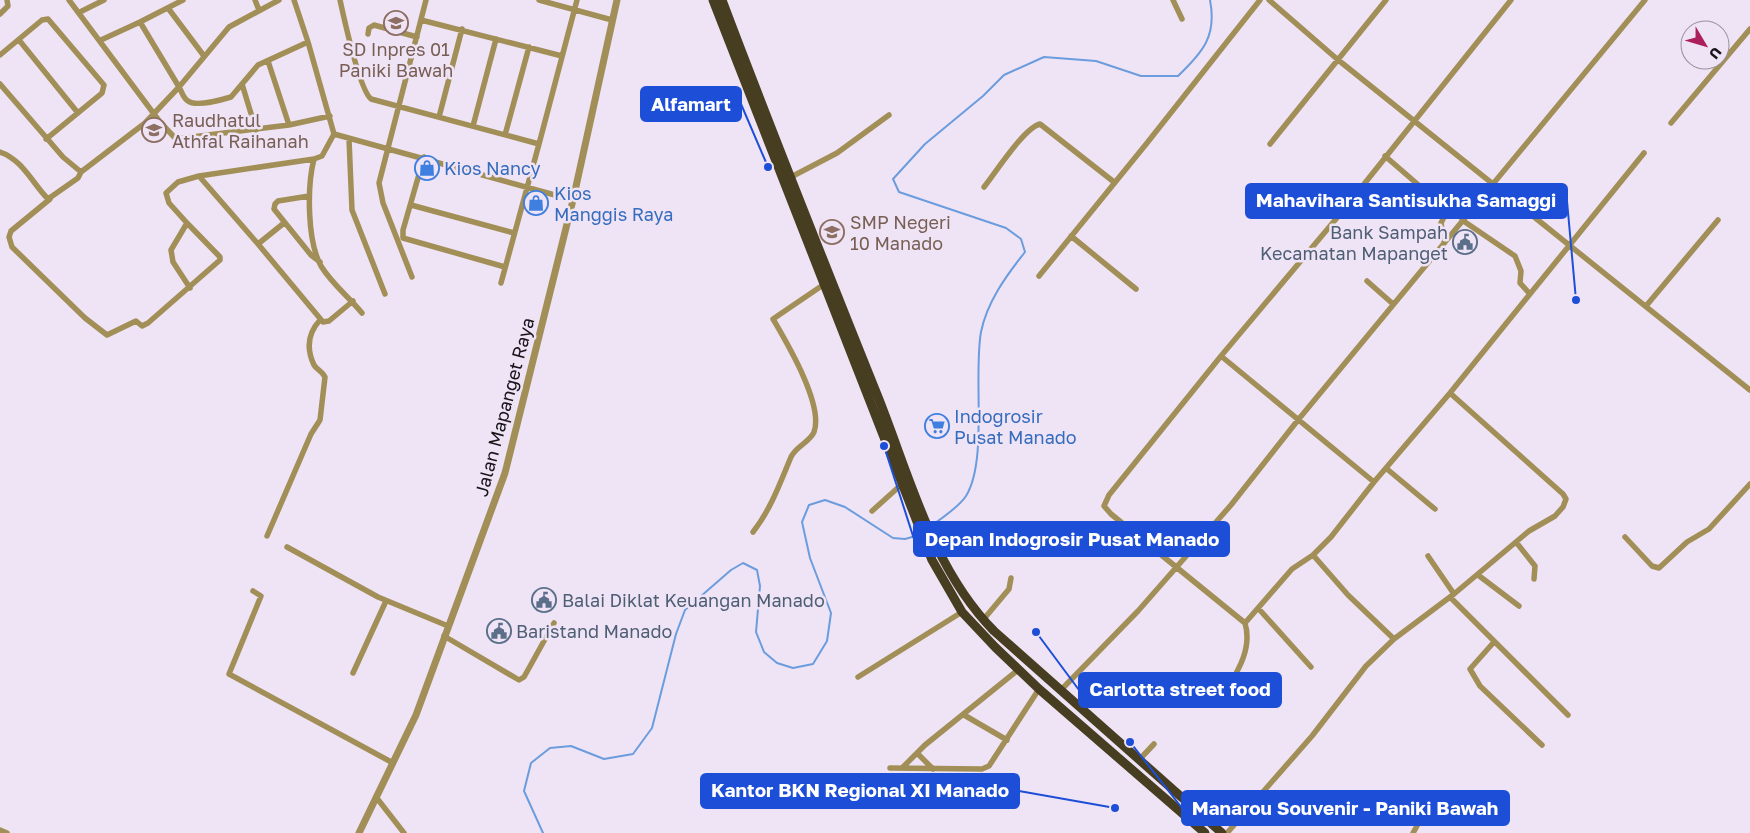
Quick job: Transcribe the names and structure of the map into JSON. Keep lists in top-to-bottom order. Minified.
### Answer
{"streets":{"street":["Jalan Mapanget Raya"]},"places":{"school or university":["SD Inpres 01 Paniki Bawah","Raudhatul Athfal Raihanah","SMP Negeri 10 Manado"],"other":["Alfamart","Mahavihara Santisukha Samaggi","Depan Indogrosir Pusat Manado","Carlotta street food","Manarou Souvenir - Paniki Bawah","Kantor BKN Regional XI Manado"],"shop":["Kios Nancy","Kios Manggis Raya"],"public building":["Bank Sampah Kecamatan Mapanget","Balai Diklat Keuangan Manado","Baristand Manado"],"supermarket":["Indogrosir Pusat Manado"]},"north":"bottom right"}
